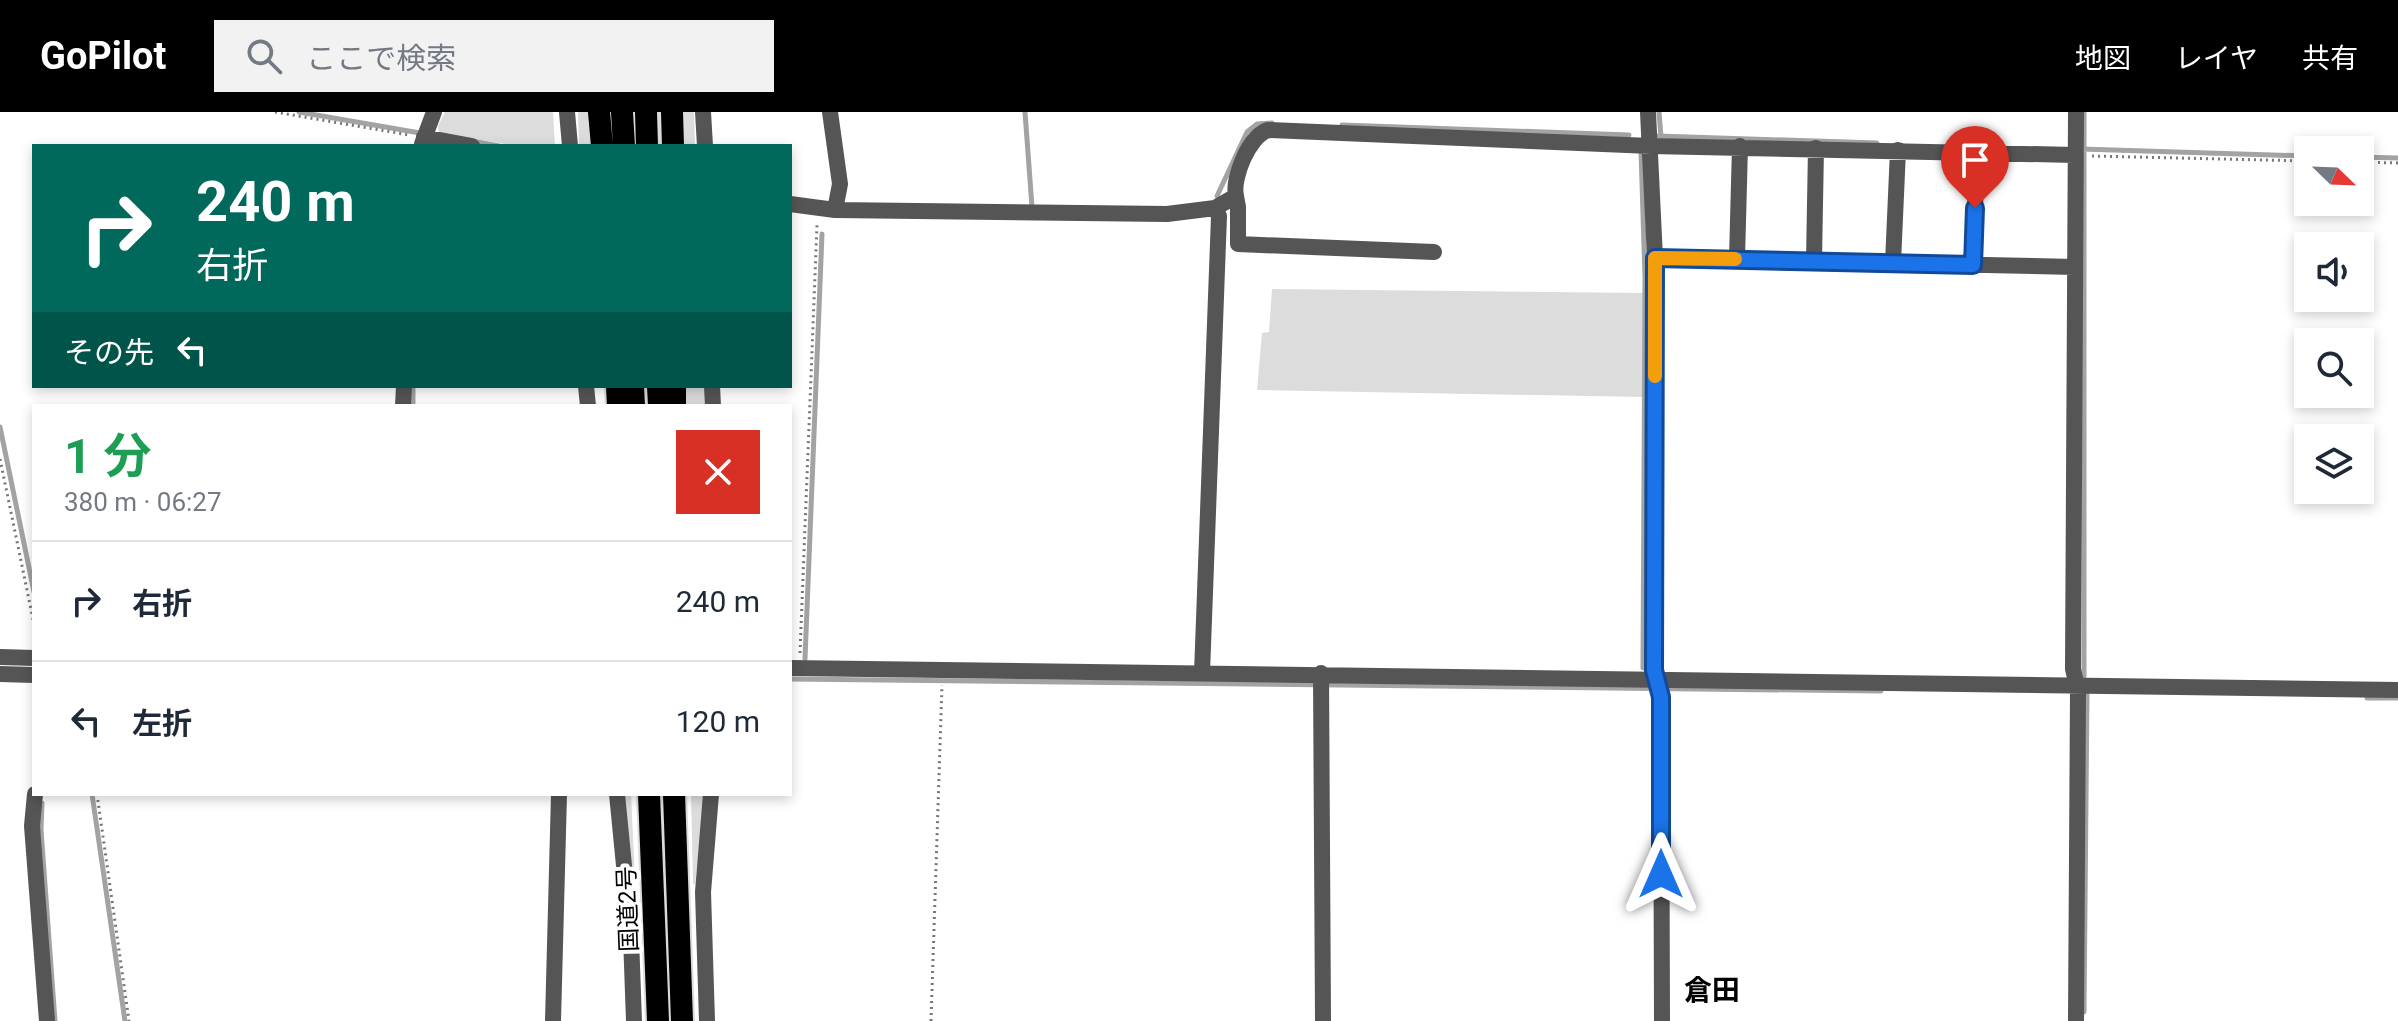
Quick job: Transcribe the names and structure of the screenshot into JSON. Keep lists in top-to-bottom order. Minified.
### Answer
{"streets":{"highway":["国道2号"]},"districts":["倉田"],"north":"bottom right","page":{"header":"GoPilot","search":"ここで検索","nav":["地図","レイヤ","共有"],"turn":["240 m","右折"],"then":"その先","heading":["1 分","380 m · 06:27"],"list":[{"name":"右折","value":"240 m"},{"name":"左折","value":"120 m"}]}}
